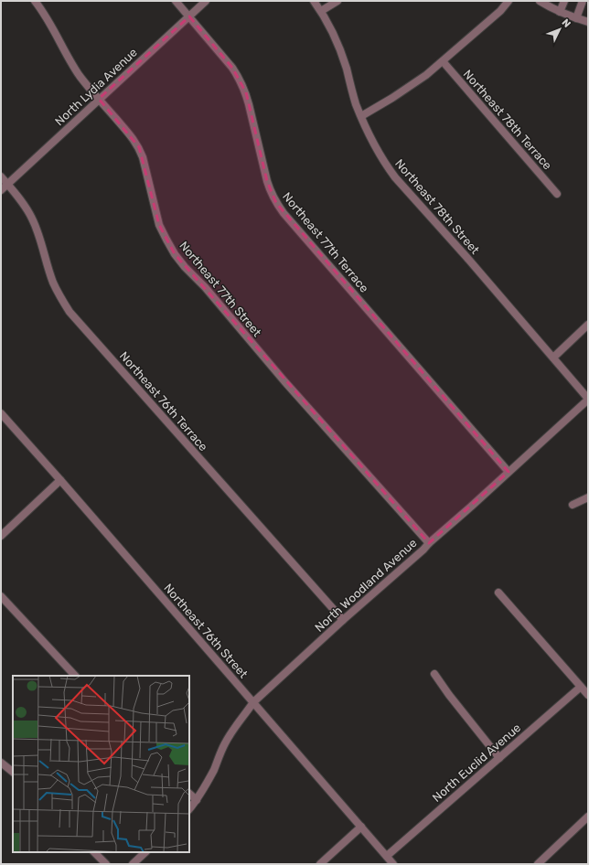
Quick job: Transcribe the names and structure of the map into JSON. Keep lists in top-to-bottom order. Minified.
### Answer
{"streets":{"street":["North Lydia Avenue","Northeast 78th Terrace","Northeast 78th Street","Northeast 77th Terrace","Northeast 77th Street","Northeast 76th Terrace","North Woodland Avenue","Northeast 76th Street","North Euclid Avenue"]},"crossings":[["North Lydia Avenue","Northeast 77th Terrace"],["North Lydia Avenue","Northeast 77th Street"],["North Lydia Avenue","Northeast 76th Terrace"],["Northeast 78th Street","North Woodland Avenue"],["Northeast 77th Terrace","North Woodland Avenue"],["Northeast 77th Street","North Woodland Avenue"],["Northeast 76th Terrace","North Woodland Avenue"],["North Woodland Avenue","Northeast 76th Street"],["Northeast 76th Street","North Euclid Avenue"]],"north":"top right"}
